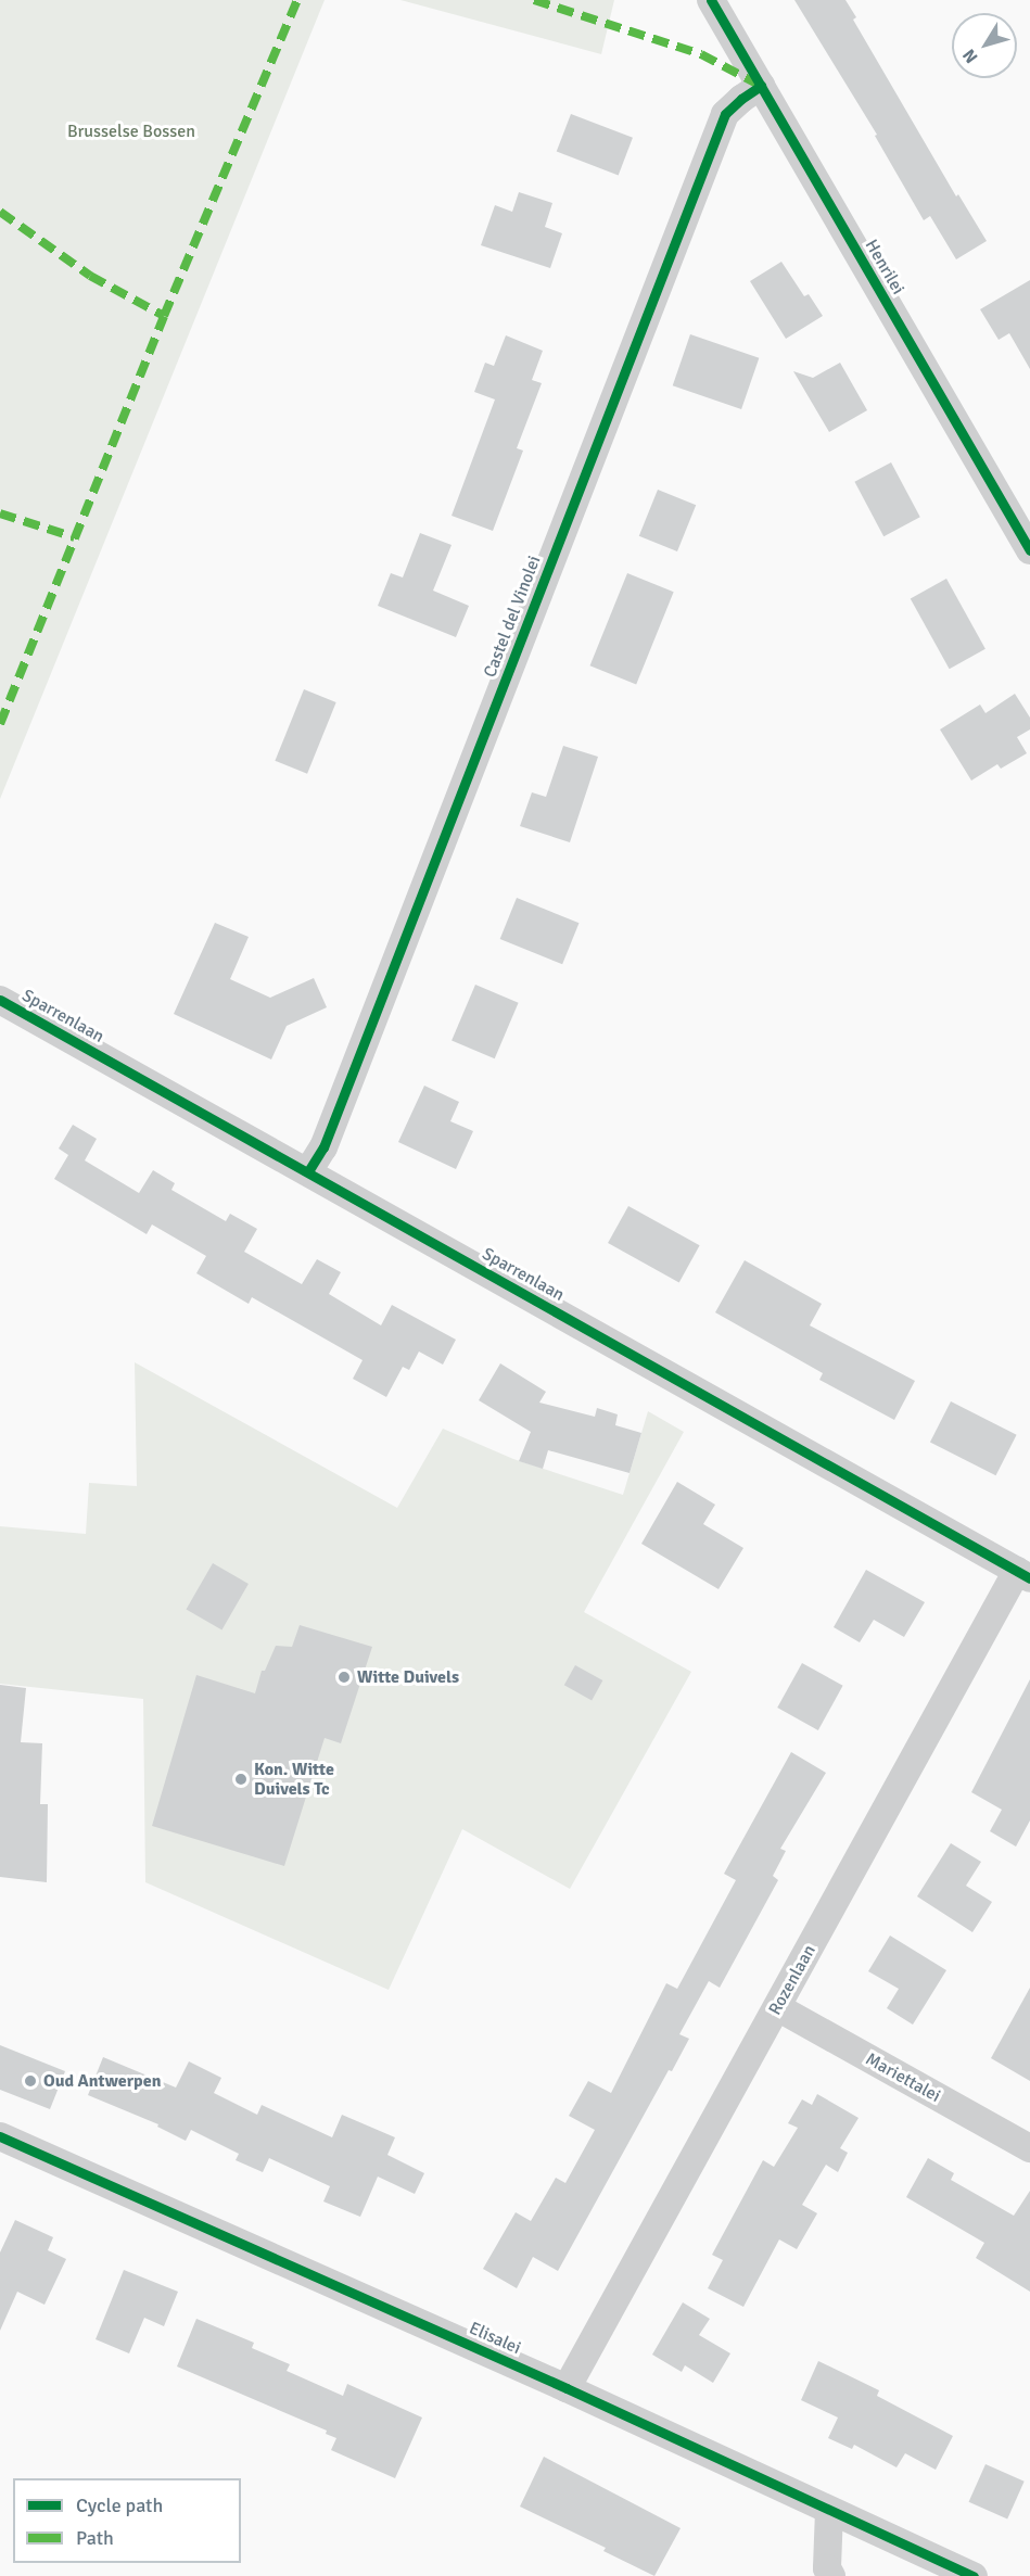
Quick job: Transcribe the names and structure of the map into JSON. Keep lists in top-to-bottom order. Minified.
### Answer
{"streets":{"street":["Henrilei","Castel del Vinolei","Sparrenlaan","Rozenlaan","Mariettalei","Elisalei"]},"crossings":[["Henrilei","Castel del Vinolei"],["Castel del Vinolei","Sparrenlaan"],["Sparrenlaan","Rozenlaan"],["Rozenlaan","Mariettalei"],["Rozenlaan","Elisalei"]],"parks":["Brusselse Bossen"],"places":["Witte Duivels","Kon. Witte Duivels Tc","Oud Antwerpen"],"legend":["Cycle path","Path"],"north":"bottom left"}
